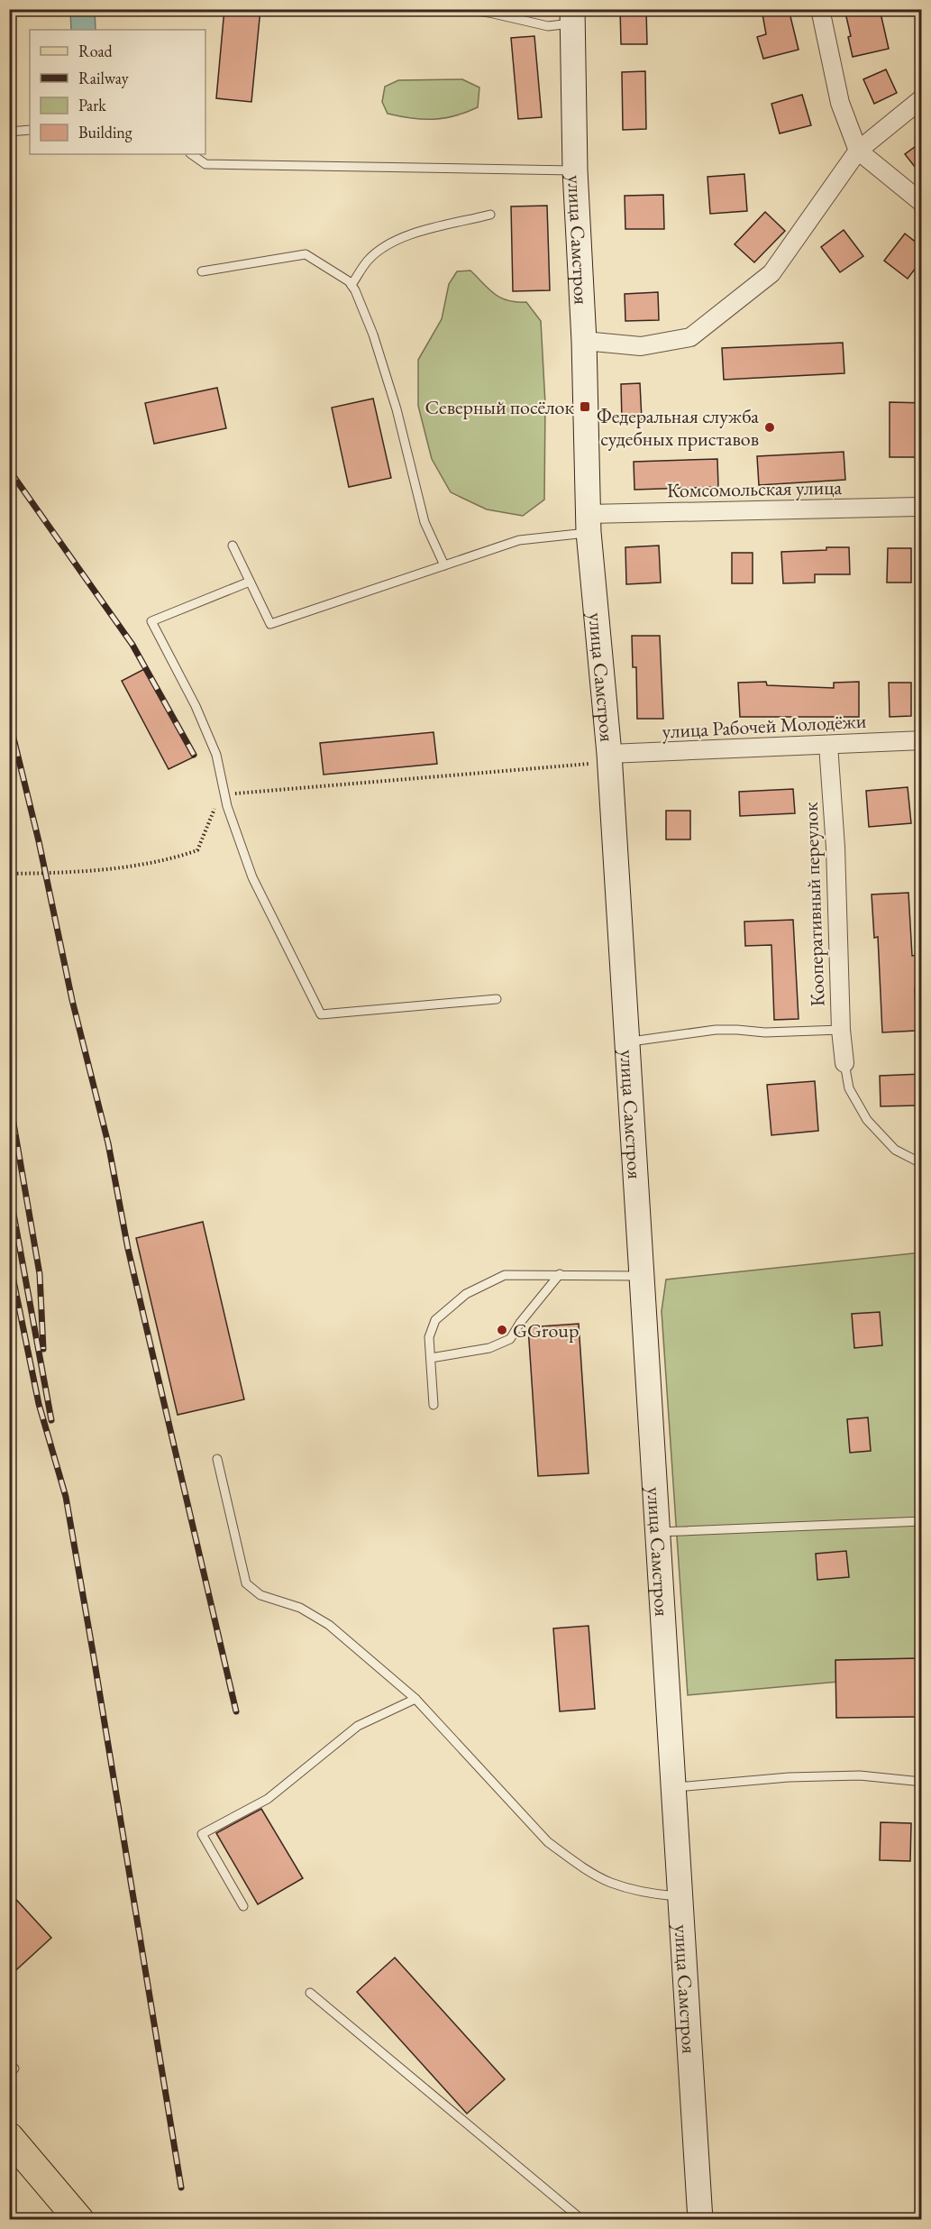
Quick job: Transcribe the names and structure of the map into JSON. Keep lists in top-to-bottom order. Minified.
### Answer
{"streets":{"street":["улица Самстроя","Комсомольская улица","улица Рабочей Молодёжи","Кооперативный переулок"]},"crossings":[["улица Самстроя","Комсомольская улица"],["улица Самстроя","улица Рабочей Молодёжи"],["улица Рабочей Молодёжи","Кооперативный переулок"]],"places":{"transit":["Северный посёлок"],"other":["Федеральная служба судебных приставов","GGroup"]},"legend":["Road","Railway","Park","Building"]}
